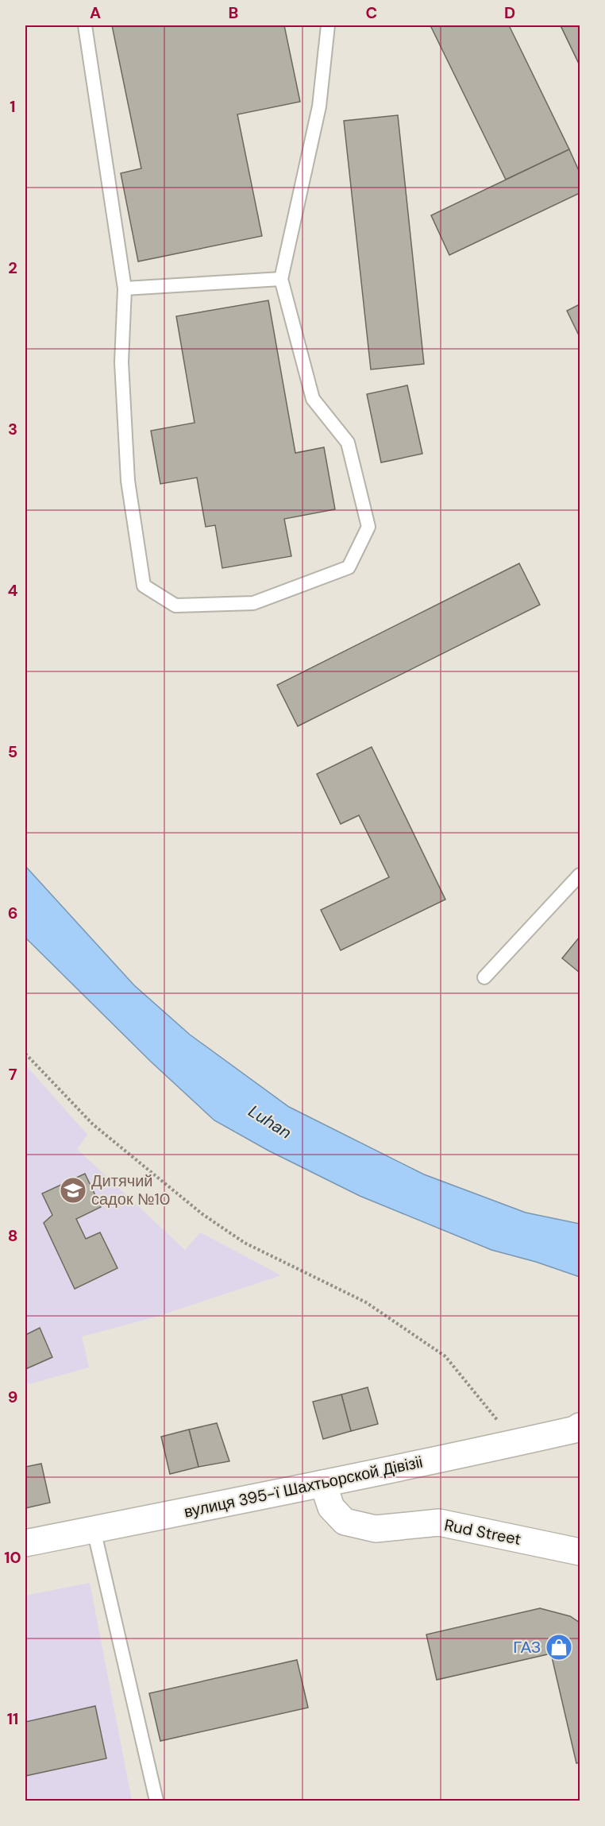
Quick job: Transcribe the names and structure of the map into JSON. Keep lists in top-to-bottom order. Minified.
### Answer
{"streets":{"street":["вулиця 395-ї Шахтьорской Дівізіі","Rud Street"]},"crossings":[["вулиця 395-ї Шахтьорской Дівізіі","Rud Street"]],"water":["Luhan"],"places":{"school or university":["Дитячий садок №10"],"shop":["ГАЗ"]},"grid":{"columns":["A","B","C","D"],"rows":["1","2","3","4","5","6","7","8","9","10","11"]}}
